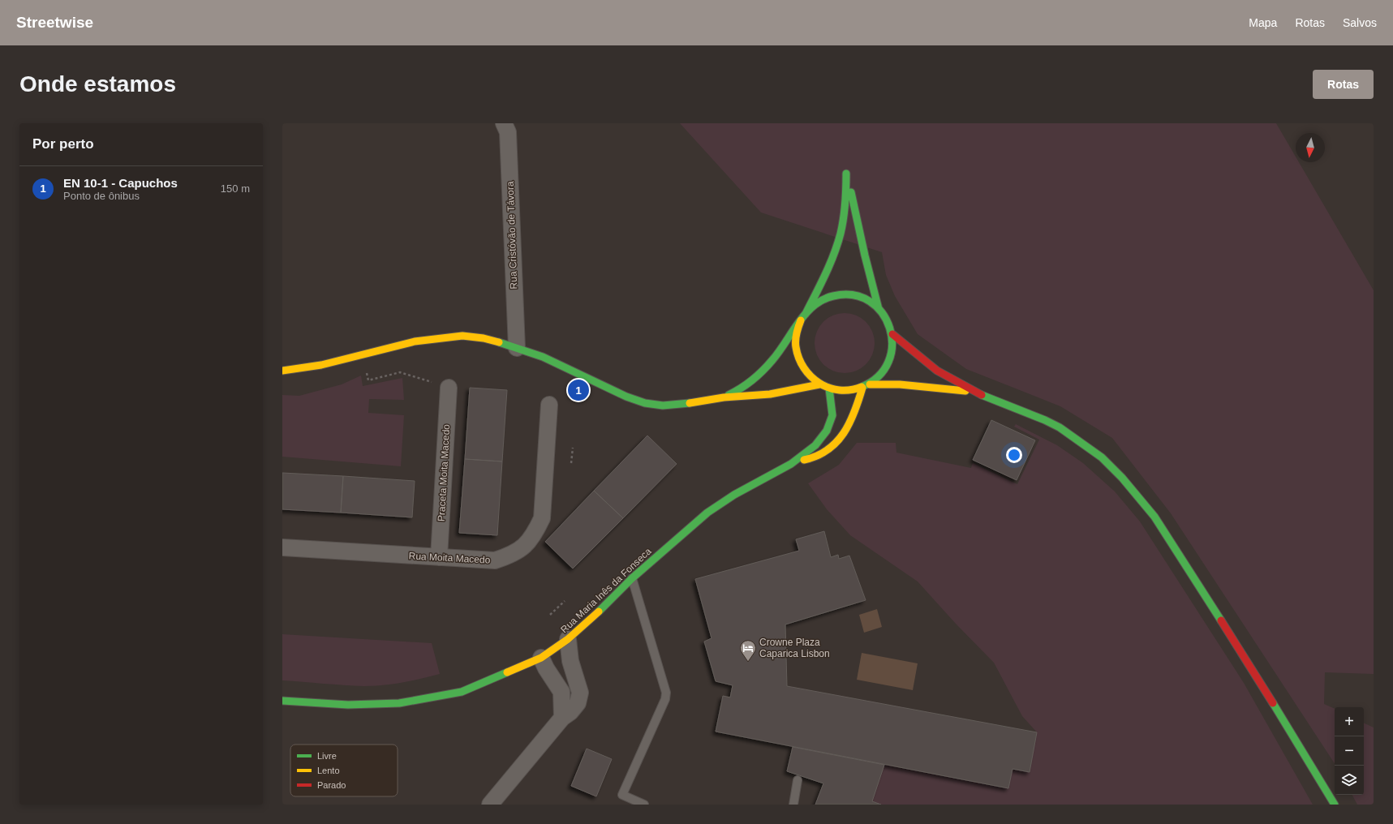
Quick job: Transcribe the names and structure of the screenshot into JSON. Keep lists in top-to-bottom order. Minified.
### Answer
{"streets":{"main road":["Rua Maria Inês da Fonseca"],"street":["Rua Cristóvão de Távora","Praceta Moita Macedo","Rua Moita Macedo"]},"crossings":[["Praceta Moita Macedo","Rua Moita Macedo"]],"places":{"hotel":["Crowne Plaza Caparica Lisbon"]},"legend":["Livre","Lento","Parado"],"north":"bottom","page":{"header":"Streetwise","nav":["Mapa","Rotas","Salvos"],"buttons":"Rotas","title":"Onde estamos","heading":"Por perto","list":[{"mark":"1","name":"EN 10-1 - Capuchos","note":"Ponto de ônibus","value":"150 m"}],"pins":"1","map_buttons":["+","−"]}}
